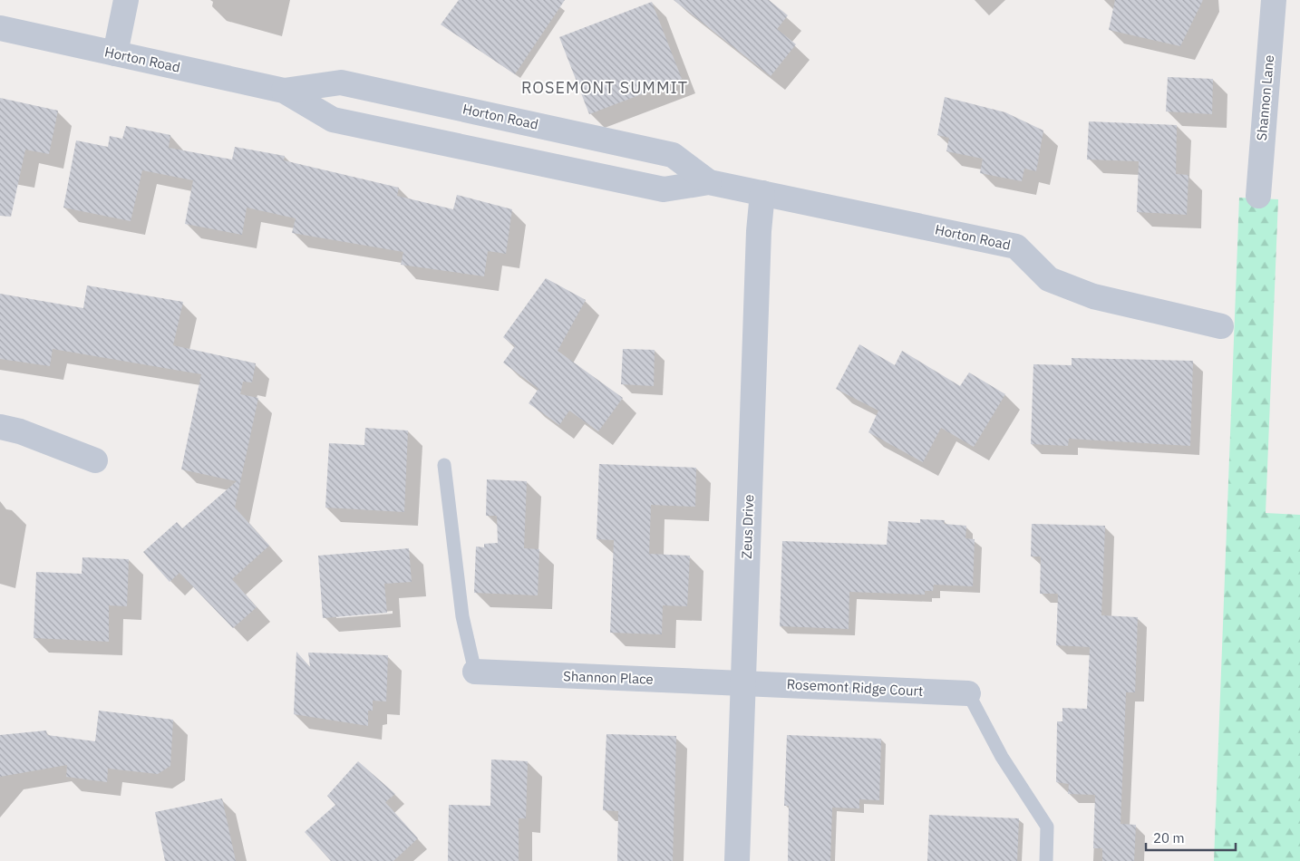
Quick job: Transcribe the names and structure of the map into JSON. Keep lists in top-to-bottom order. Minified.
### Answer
{"streets":{"street":["Horton Road","Shannon Lane","Zeus Drive","Shannon Place","Rosemont Ridge Court"]},"crossings":[["Horton Road","Zeus Drive"],["Zeus Drive","Shannon Place"],["Zeus Drive","Rosemont Ridge Court"],["Shannon Place","Rosemont Ridge Court"]],"districts":["ROSEMONT SUMMIT"],"scale_bar":"20 m"}
